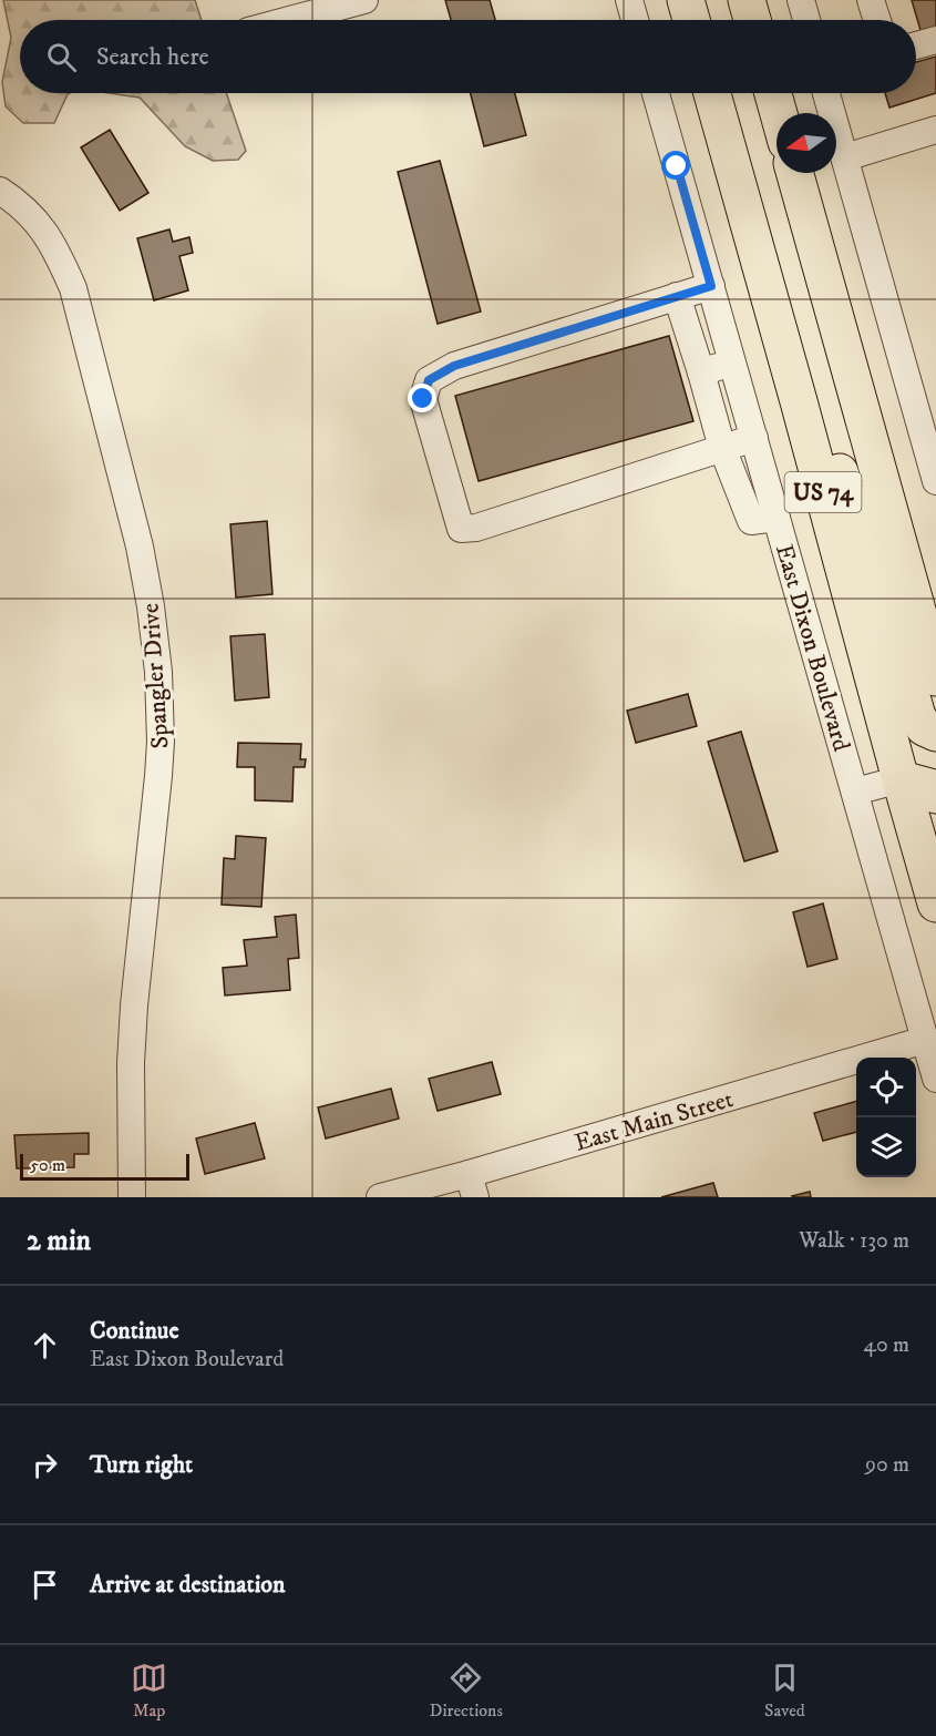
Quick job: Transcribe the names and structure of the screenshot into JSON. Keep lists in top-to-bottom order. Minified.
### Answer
{"streets":{"highway":["US 74","East Dixon Boulevard"],"street":["Spangler Drive","East Main Street"]},"crossings":[["East Dixon Boulevard","East Main Street"]],"scale_bar":"50 m","north":"left","page":{"search":"Search here","scale":"50 m","heading":["2 min","Walk · 130 m"],"list":[["Continue","East Dixon Boulevard","40 m"],["Turn right","90 m"],"Arrive at destination"],"nav":["Map","Directions","Saved"]}}
